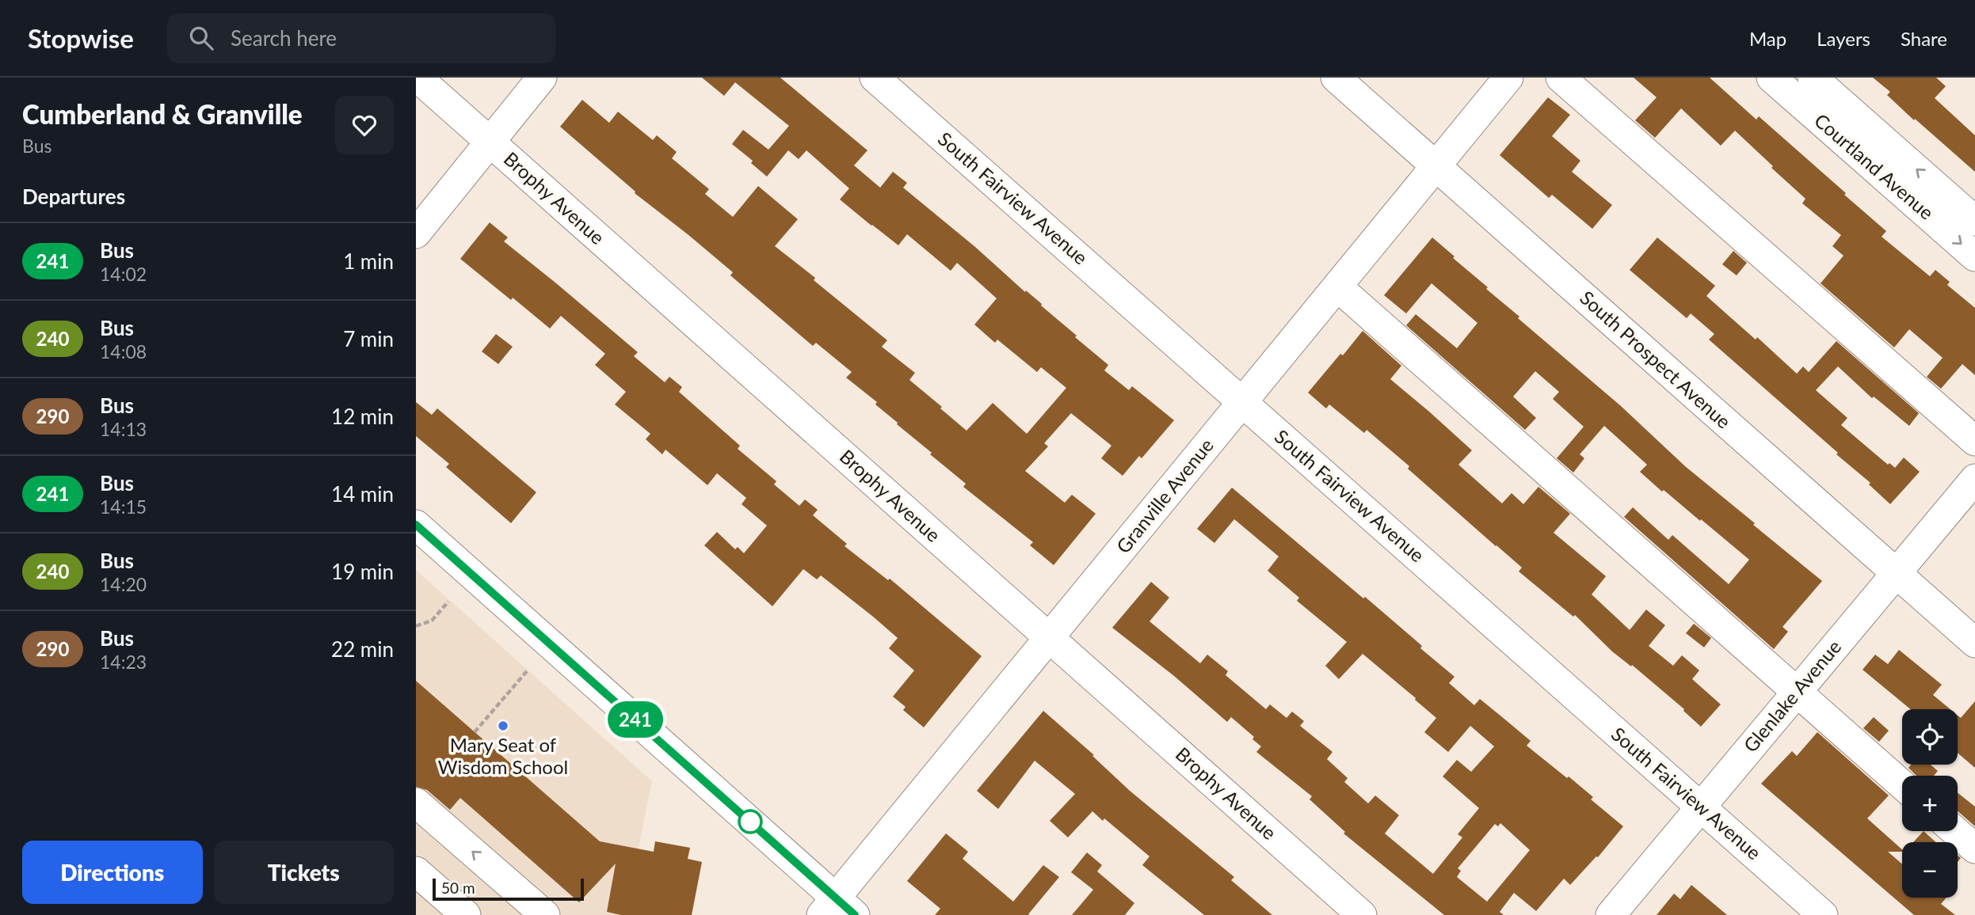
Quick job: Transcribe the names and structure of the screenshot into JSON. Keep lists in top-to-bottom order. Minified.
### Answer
{"streets":{"street":["Courtland Avenue","Brophy Avenue","South Fairview Avenue","South Prospect Avenue","Granville Avenue","Glenlake Avenue"]},"crossings":[["Brophy Avenue","Granville Avenue"],["South Fairview Avenue","Granville Avenue"],["South Fairview Avenue","Glenlake Avenue"],["South Prospect Avenue","Granville Avenue"],["South Prospect Avenue","Glenlake Avenue"]],"places":["Mary Seat of Wisdom School"],"lines":["bus line 241"],"scale_bar":"50 m","page":{"header":"Stopwise","search":"Search here","nav":["Map","Layers","Share"],"heading":[["Cumberland & Granville","Bus"],"Departures"],"on_map":"241","list":[{"mark":"241","name":"Bus","note":"14:02","value":"1 min"},{"mark":"240","name":"Bus","note":"14:08","value":"7 min"},{"mark":"290","name":"Bus","note":"14:13","value":"12 min"},{"mark":"241","name":"Bus","note":"14:15","value":"14 min"},{"mark":"240","name":"Bus","note":"14:20","value":"19 min"},{"mark":"290","name":"Bus","note":"14:23","value":"22 min"}],"map_buttons":["+","−"],"buttons":["Directions","Tickets"],"scale":"50 m"}}
